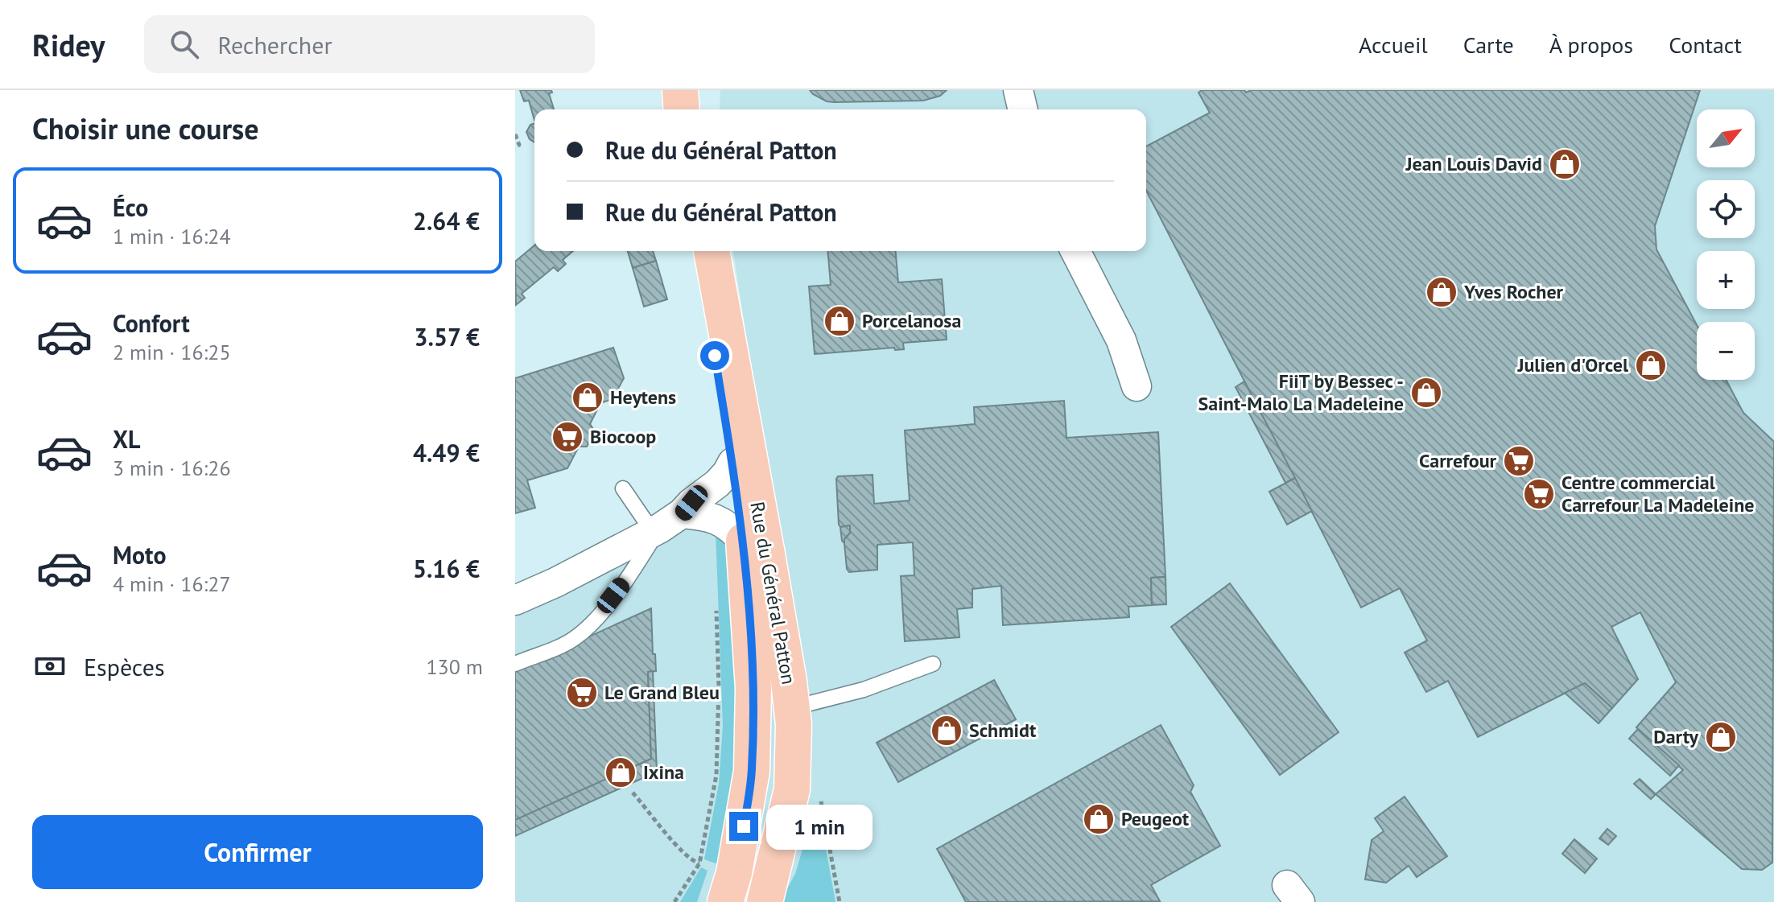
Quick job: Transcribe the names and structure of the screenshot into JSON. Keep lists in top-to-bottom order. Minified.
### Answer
{"streets":{"main road":["Rue du Général Patton"]},"places":{"shop":["Jean Louis David","Yves Rocher","Porcelanosa","Julien d'Orcel","FiiT by Bessec - Saint-Malo La Madeleine","Heytens","Schmidt","Darty","Ixina","Peugeot"],"supermarket":["Biocoop","Carrefour","Centre commercial Carrefour La Madeleine","Le Grand Bleu"]},"north":"top right","page":{"header":"Ridey","search":"Rechercher","nav":["Accueil","Carte","À propos","Contact"],"heading":"Choisir une course","map_buttons":["+","−"],"banner":["Rue du Général Patton","Rue du Général Patton"],"list":[{"name":"Éco","note":"1 min · 16:24","value":"2.64 €"},{"name":"Confort","note":"2 min · 16:25","value":"3.57 €"},{"name":"XL","note":"3 min · 16:26","value":"4.49 €"},{"name":"Moto","note":"4 min · 16:27","value":"5.16 €"}],"pay":["Espèces","130 m"],"buttons":"Confirmer","bubble":"1 min"}}
